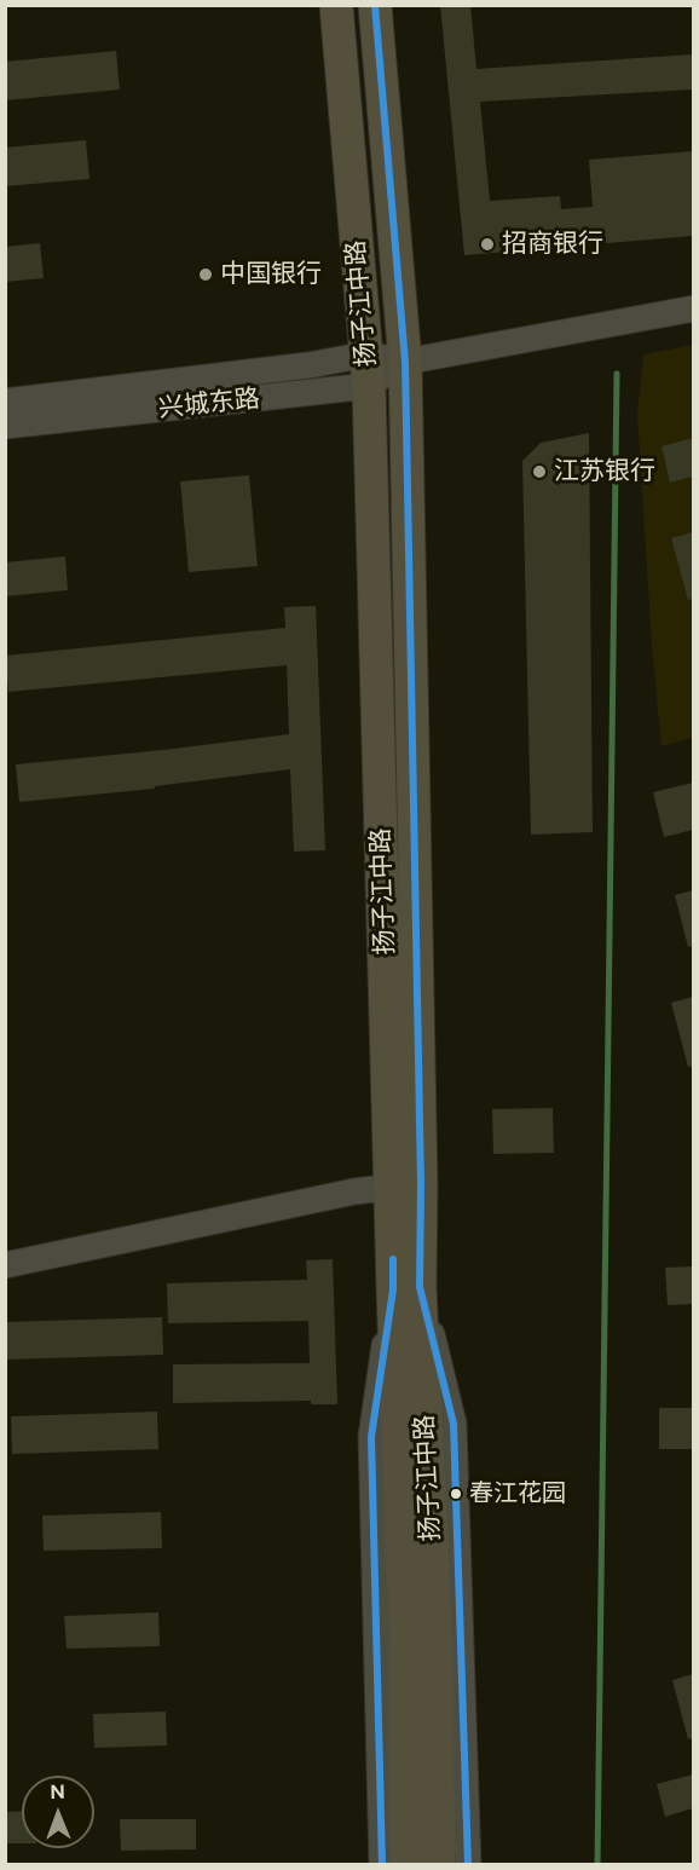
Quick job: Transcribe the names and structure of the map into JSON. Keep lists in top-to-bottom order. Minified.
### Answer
{"streets":{"main road":["扬子江中路"],"street":["兴城东路"]},"crossings":[["扬子江中路","兴城东路"]],"places":["招商银行","中国银行","江苏银行","春江花园"],"north":"top"}
